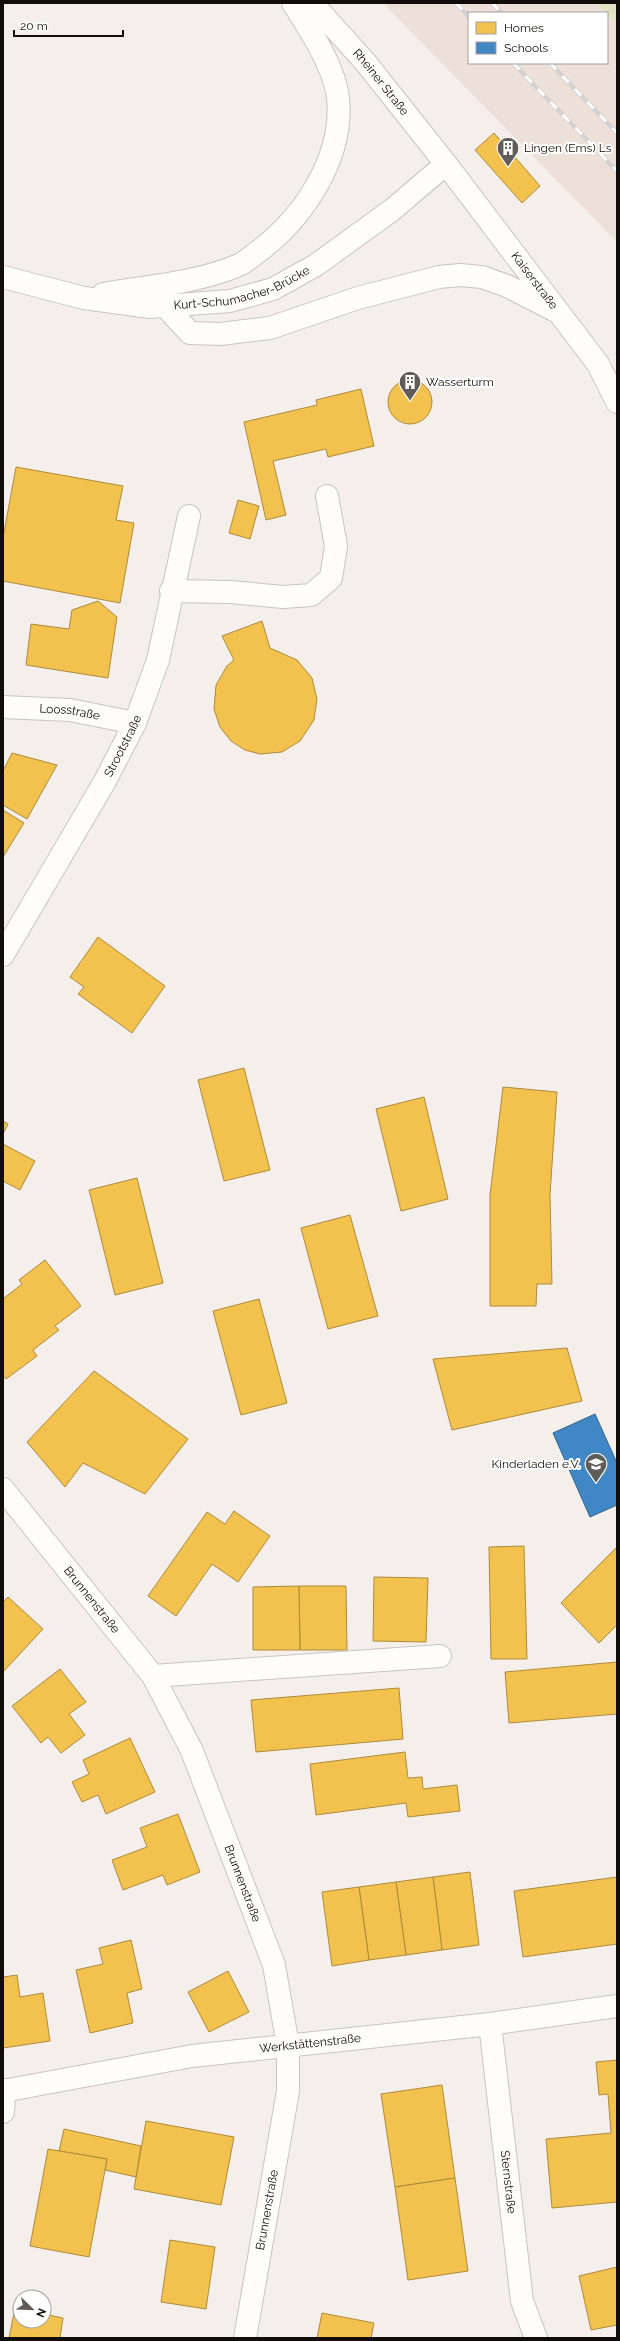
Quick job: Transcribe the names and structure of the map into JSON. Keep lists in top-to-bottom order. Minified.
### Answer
{"streets":{"street":["Rheiner Straße","Kaiserstraße","Kurt-Schumacher-Brücke","Loosstraße","Strootstraße","Brunnenstraße","Werkstättenstraße","Sternstraße"]},"crossings":[["Rheiner Straße","Kaiserstraße"],["Rheiner Straße","Kurt-Schumacher-Brücke"],["Kaiserstraße","Kurt-Schumacher-Brücke"],["Loosstraße","Strootstraße"],["Brunnenstraße","Werkstättenstraße"],["Werkstättenstraße","Sternstraße"]],"places":{"building":["Lingen (Ems) Ls","Wasserturm"],"school or university":["Kinderladen e.V."]},"legend":["Homes","Schools"],"scale_bar":"20 m","north":"bottom right"}
